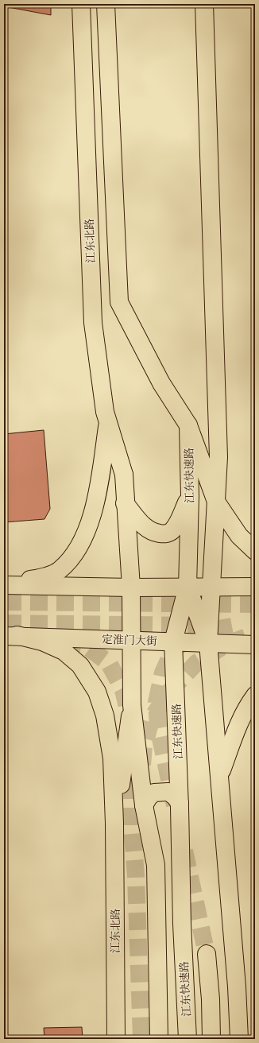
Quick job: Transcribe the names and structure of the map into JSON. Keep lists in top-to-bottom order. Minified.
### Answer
{"streets":{"main road":["江东北路","江东快速路","定淮门大街"]},"crossings":[["江东快速路","定淮门大街"]]}
